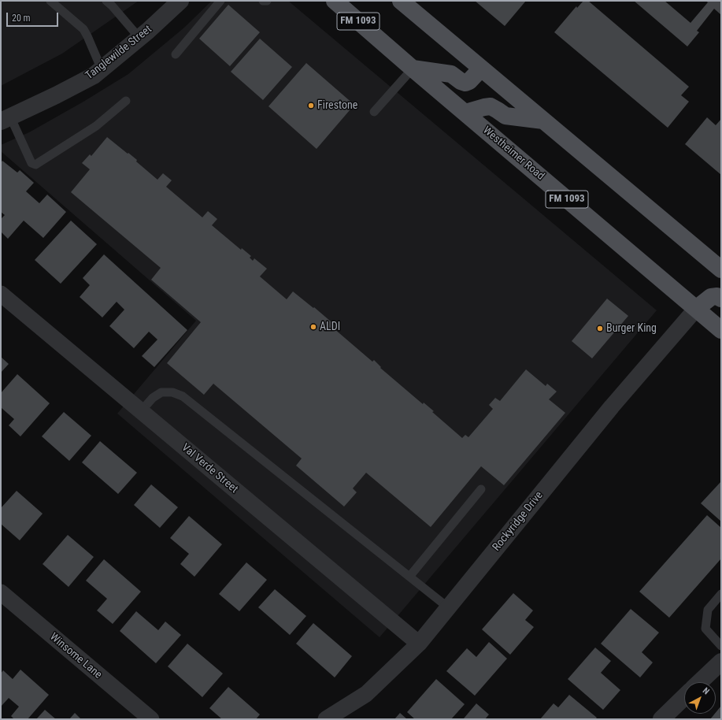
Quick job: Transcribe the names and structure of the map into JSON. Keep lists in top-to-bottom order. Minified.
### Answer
{"streets":{"main road":["FM 1093","Westheimer Road"],"street":["Tanglewilde Street","Val Verde Street","Rockyridge Drive","Winsome Lane"]},"crossings":[["Westheimer Road","Rockyridge Drive"],["Val Verde Street","Rockyridge Drive"]],"places":["Firestone","ALDI","Burger King"],"scale_bar":"20 m","north":"top right"}
